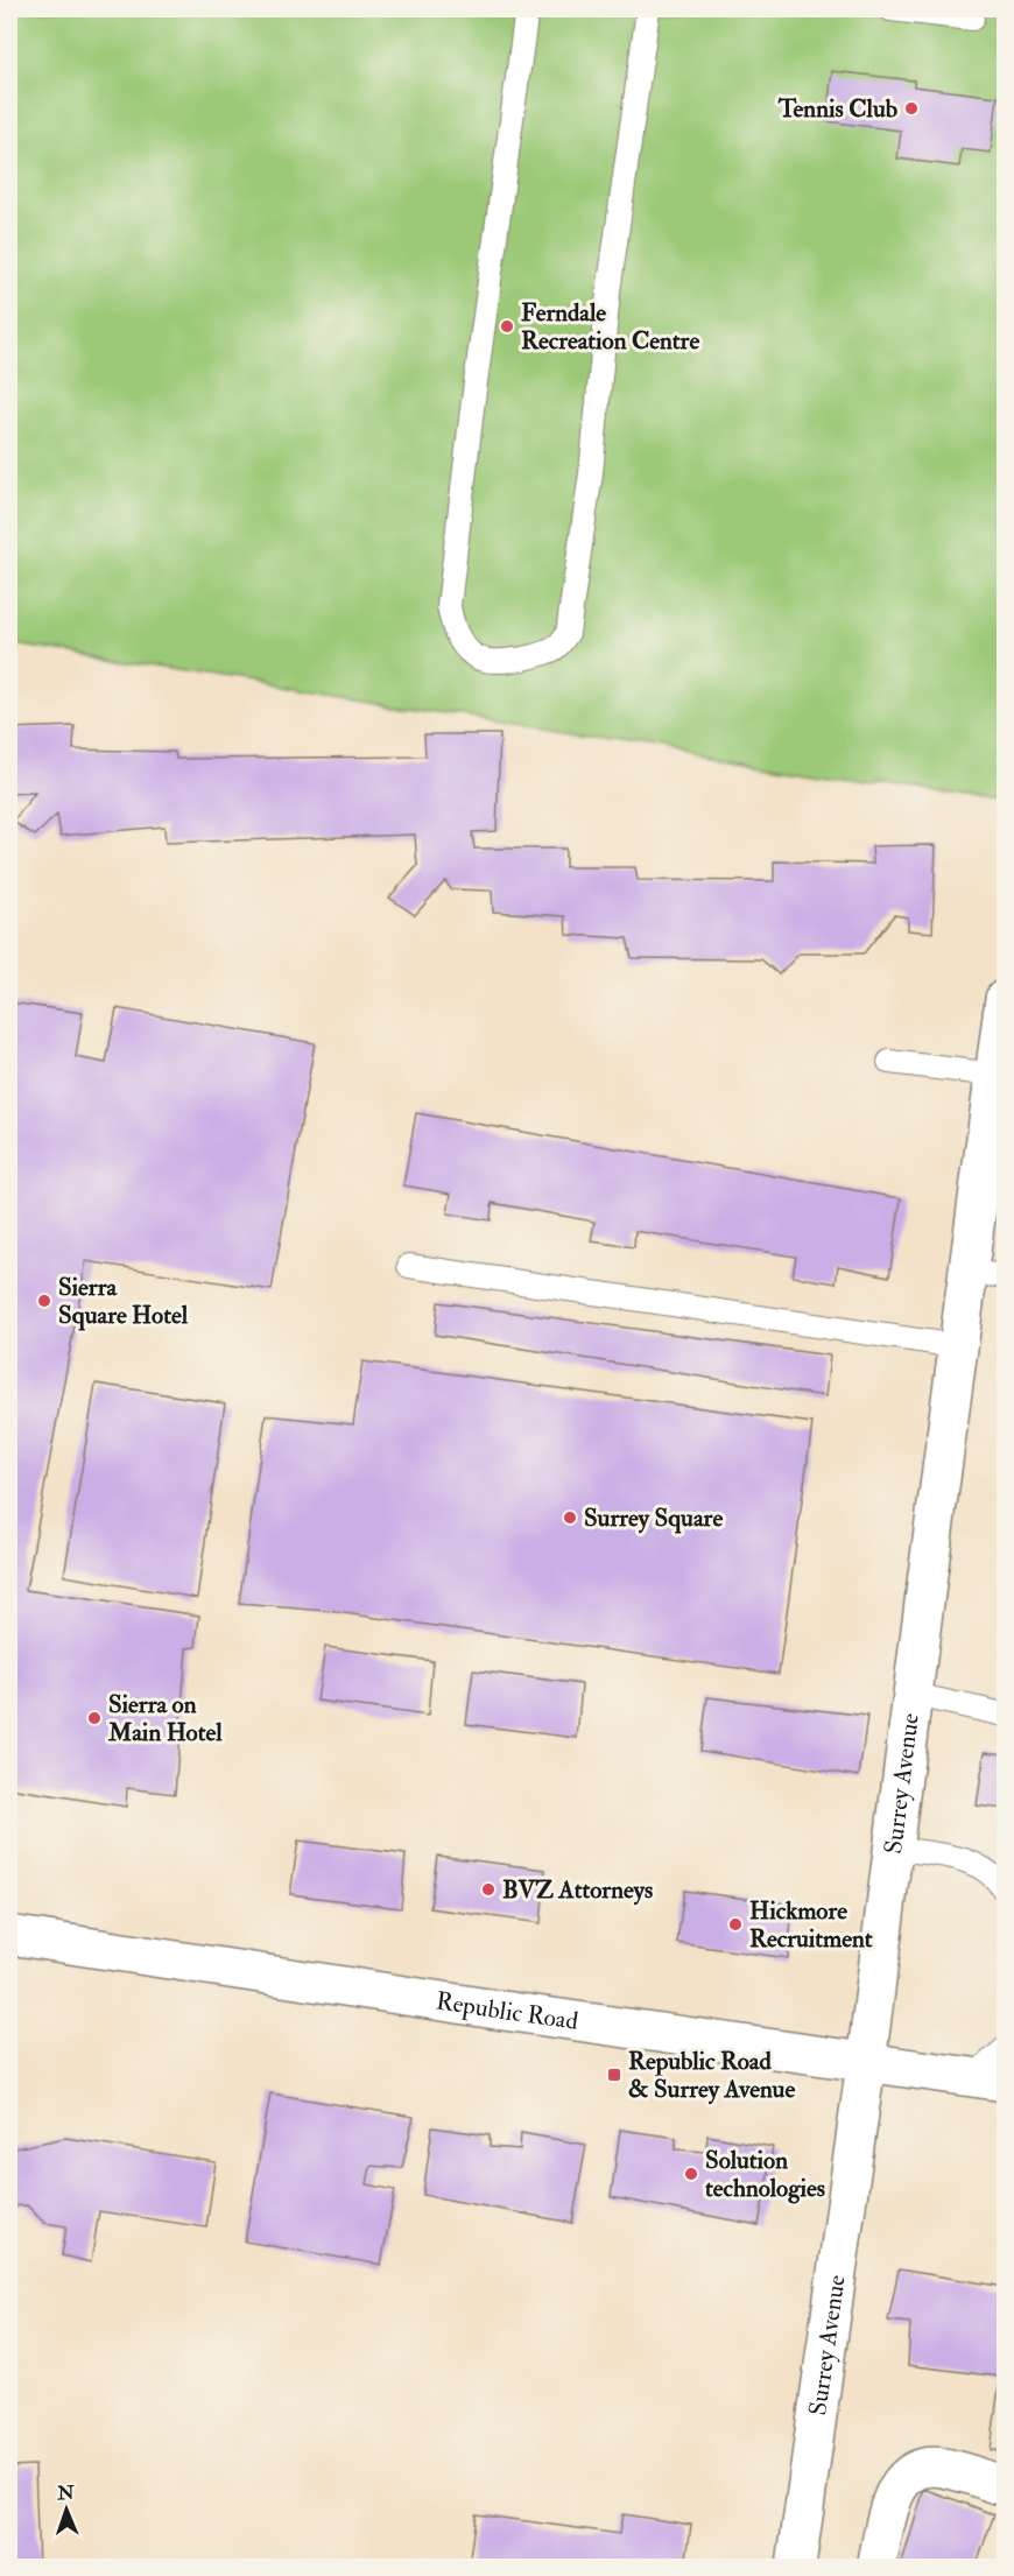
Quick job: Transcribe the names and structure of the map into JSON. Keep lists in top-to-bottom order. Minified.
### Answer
{"streets":{"street":["Surrey Avenue","Republic Road"]},"crossings":[["Surrey Avenue","Republic Road"]],"places":{"other":["Tennis Club","Ferndale Recreation Centre","Sierra Square Hotel","Surrey Square","Sierra on Main Hotel","BVZ Attorneys","Hickmore Recruitment","Solution technologies"],"transit":["Republic Road & Surrey Avenue"]},"north":"top"}
